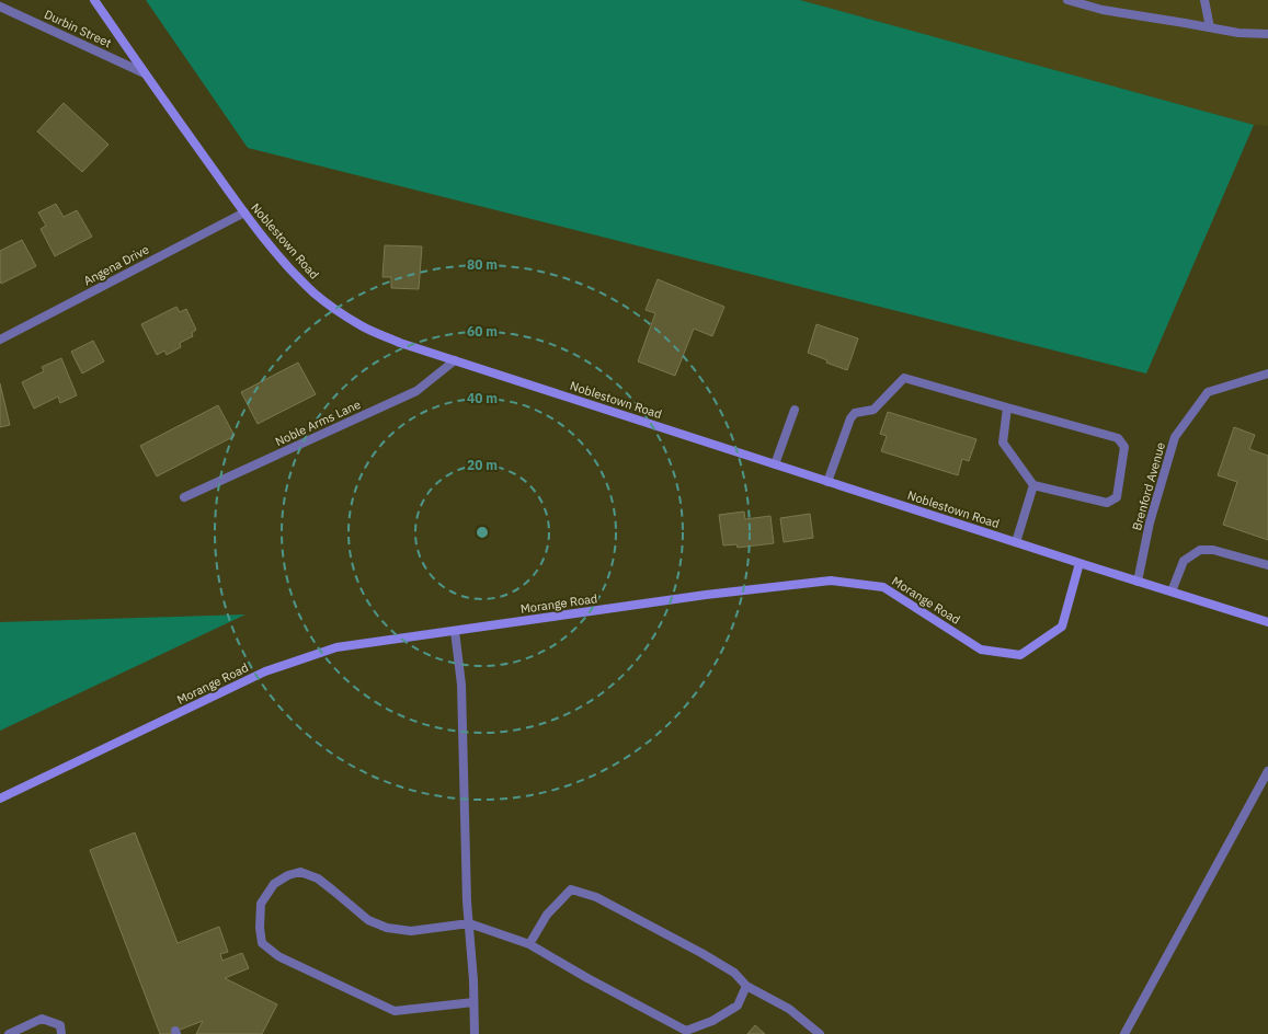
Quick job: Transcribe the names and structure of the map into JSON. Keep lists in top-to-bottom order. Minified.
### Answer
{"streets":{"main road":["Noblestown Road","Morange Road"],"street":["Durbin Street","Angena Drive","Noble Arms Lane","Brenford Avenue"]},"crossings":[["Durbin Street","Noblestown Road"],["Noblestown Road","Angena Drive"],["Noblestown Road","Noble Arms Lane"],["Noblestown Road","Brenford Avenue"],["Noblestown Road","Morange Road"]],"rings":["80 m","60 m","40 m","20 m"]}
